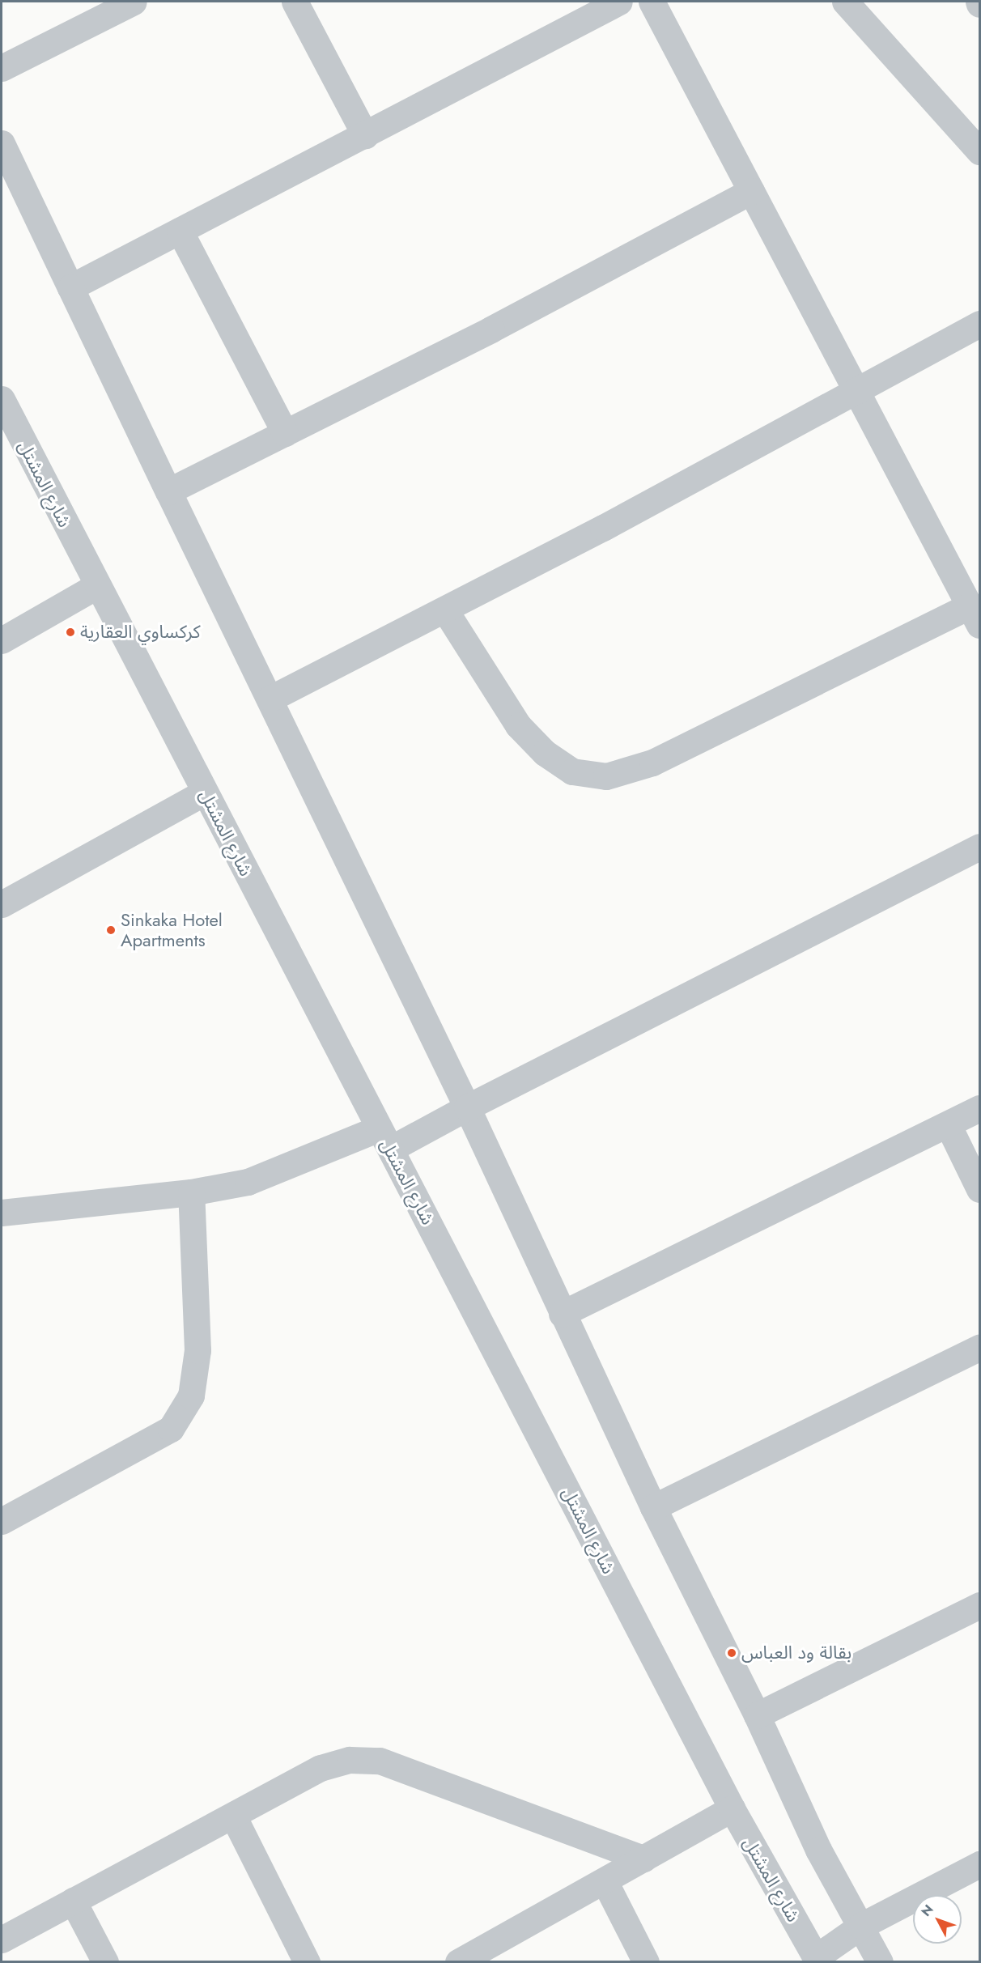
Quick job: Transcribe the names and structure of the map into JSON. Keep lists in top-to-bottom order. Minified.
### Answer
{"streets":{"street":["شارع المشتل"]},"places":["كركساوي العقارية","Sinkaka Hotel Apartments","بقالة ود العباس"],"north":"top left"}
